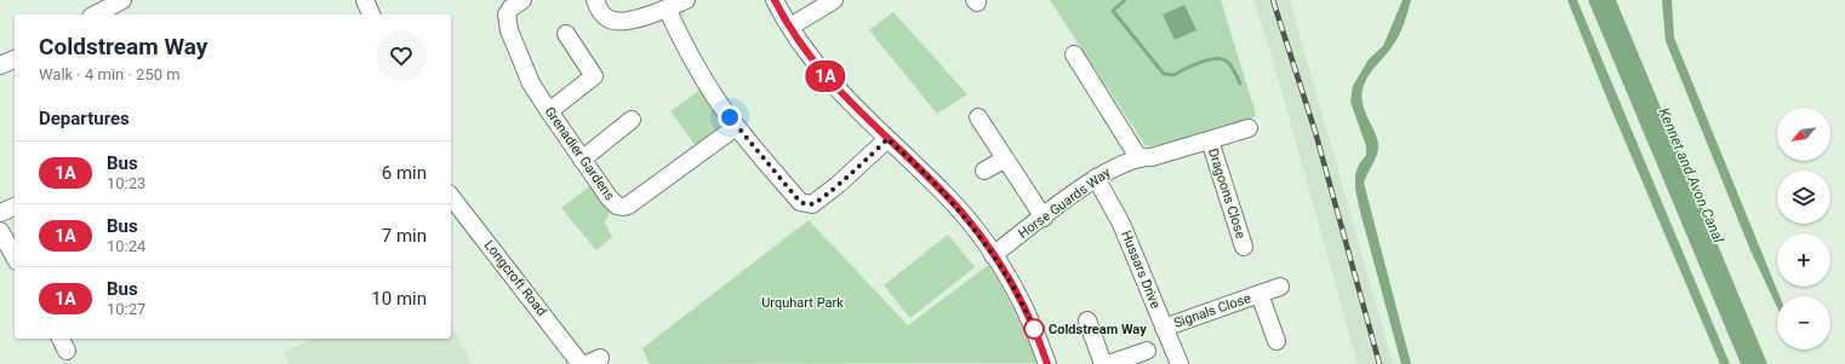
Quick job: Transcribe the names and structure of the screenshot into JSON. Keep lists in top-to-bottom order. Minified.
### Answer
{"streets":{"street":["Grenadier Gardens","Dragoons Close","Horse Guards Way","Hussars Drive","Longcroft Road","Signals Close"]},"crossings":[["Dragoons Close","Horse Guards Way"],["Horse Guards Way","Hussars Drive"],["Hussars Drive","Signals Close"]],"water":["Kennet and Avon Canal"],"parks":["Urquhart Park"],"places":["Coldstream Way"],"lines":["bus line 1A"],"north":"bottom left","page":{"on_map":"1A","heading":[["Coldstream Way","Walk · 4 min · 250 m"],"Departures"],"map_buttons":["+","−"],"list":[{"mark":"1A","name":"Bus","note":"10:23","value":"6 min"},{"mark":"1A","name":"Bus","note":"10:24","value":"7 min"},{"mark":"1A","name":"Bus","note":"10:27","value":"10 min"}]}}
